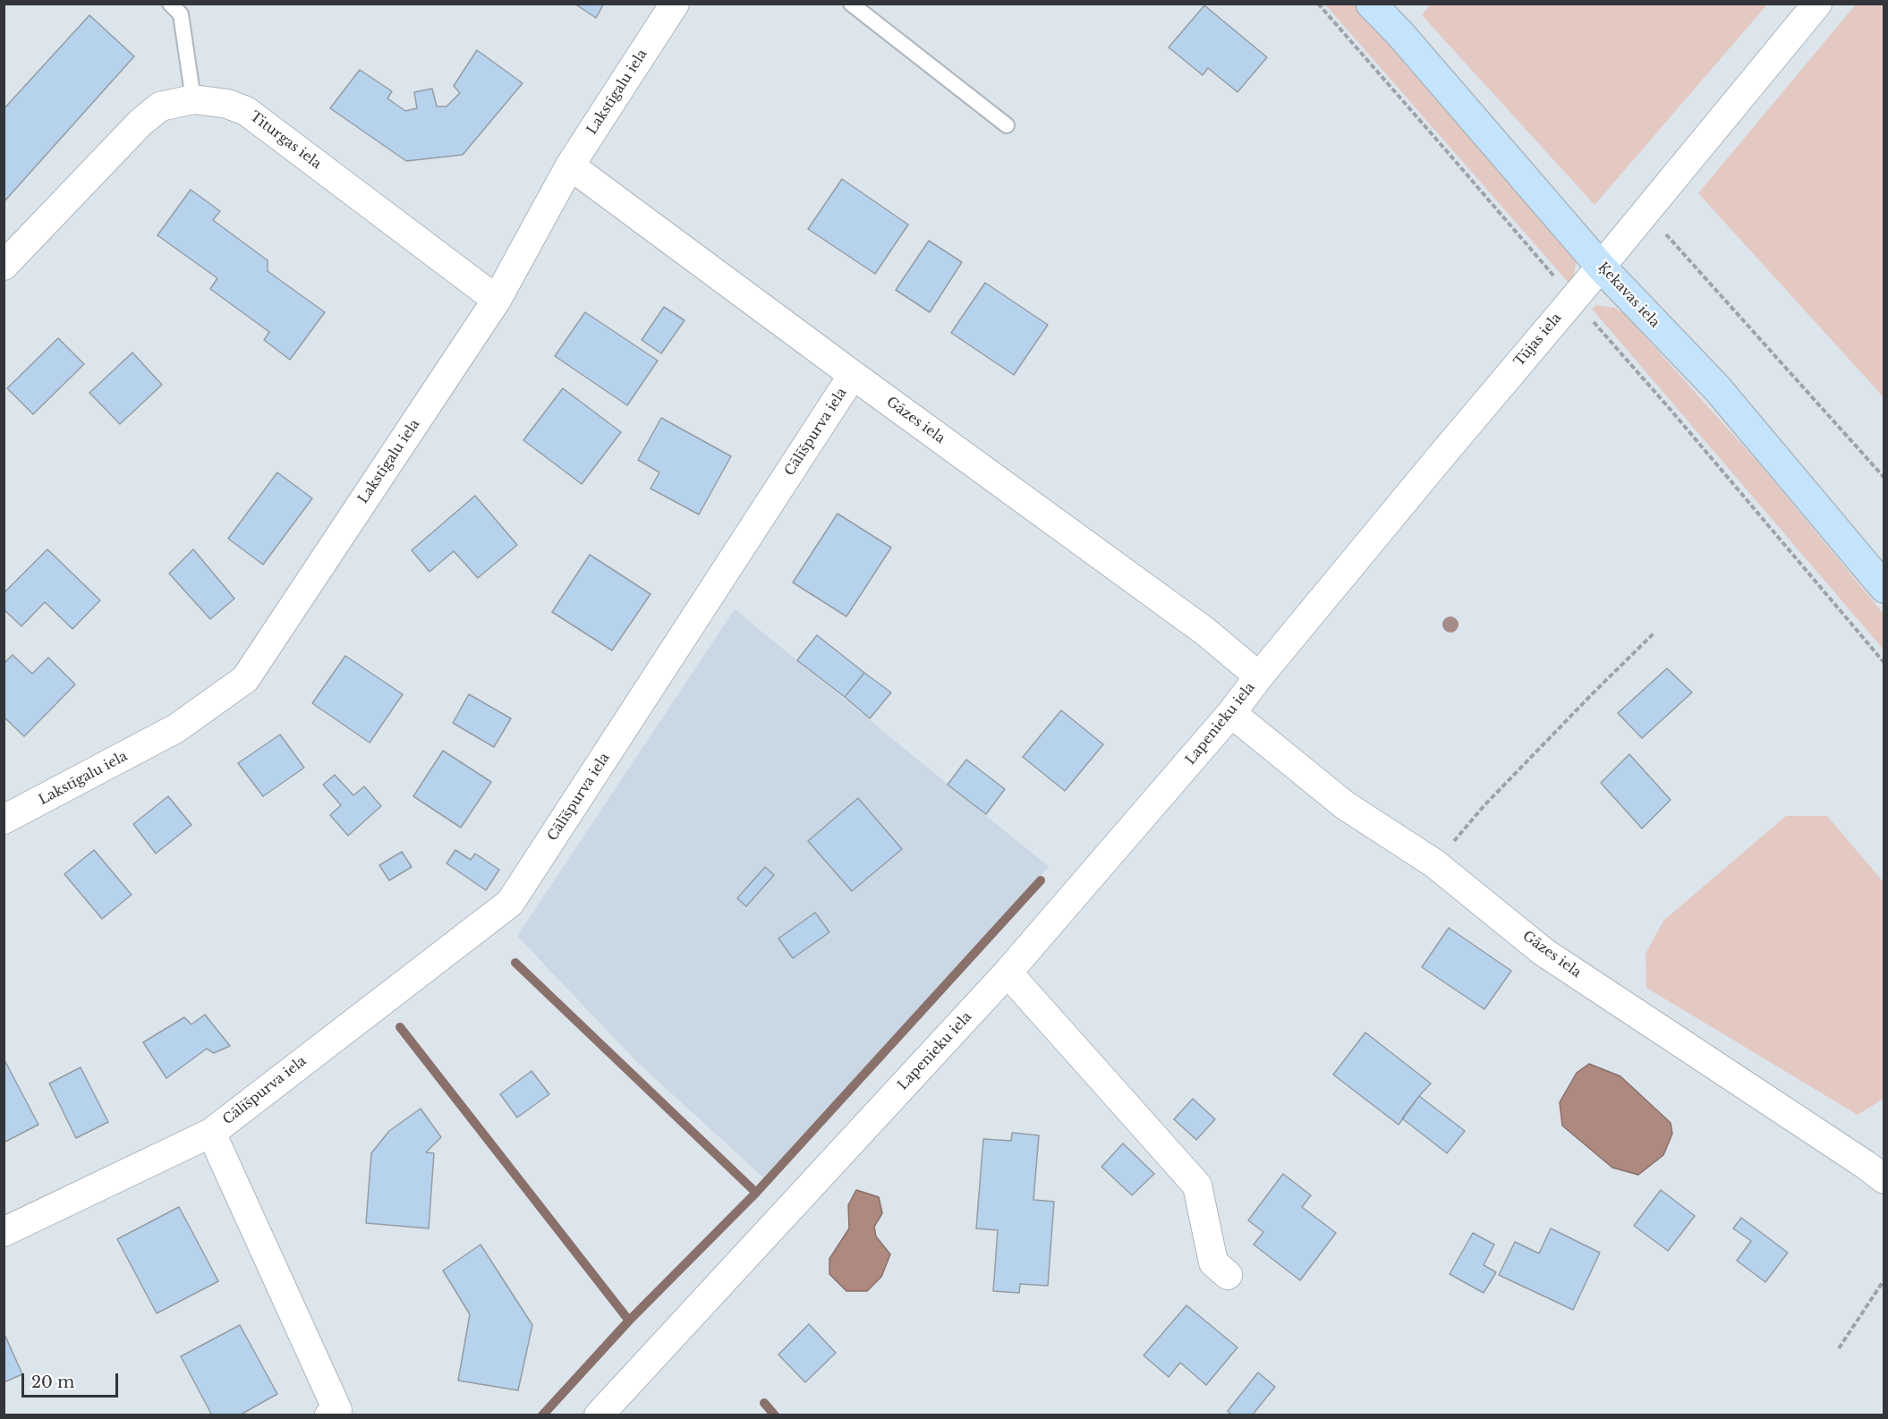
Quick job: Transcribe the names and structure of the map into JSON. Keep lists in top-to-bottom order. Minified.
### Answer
{"streets":{"main road":["Ķekavas iela"],"street":["Lakstīgalu iela","Titurgas iela","Tūjas iela","Gāzes iela","Cālīšpurva iela","Lapenieku iela"]},"crossings":[["Lakstīgalu iela","Titurgas iela"],["Lakstīgalu iela","Gāzes iela"],["Ķekavas iela","Tūjas iela"],["Tūjas iela","Gāzes iela"],["Tūjas iela","Lapenieku iela"],["Gāzes iela","Cālīšpurva iela"],["Gāzes iela","Lapenieku iela"]],"scale_bar":"20 m"}
